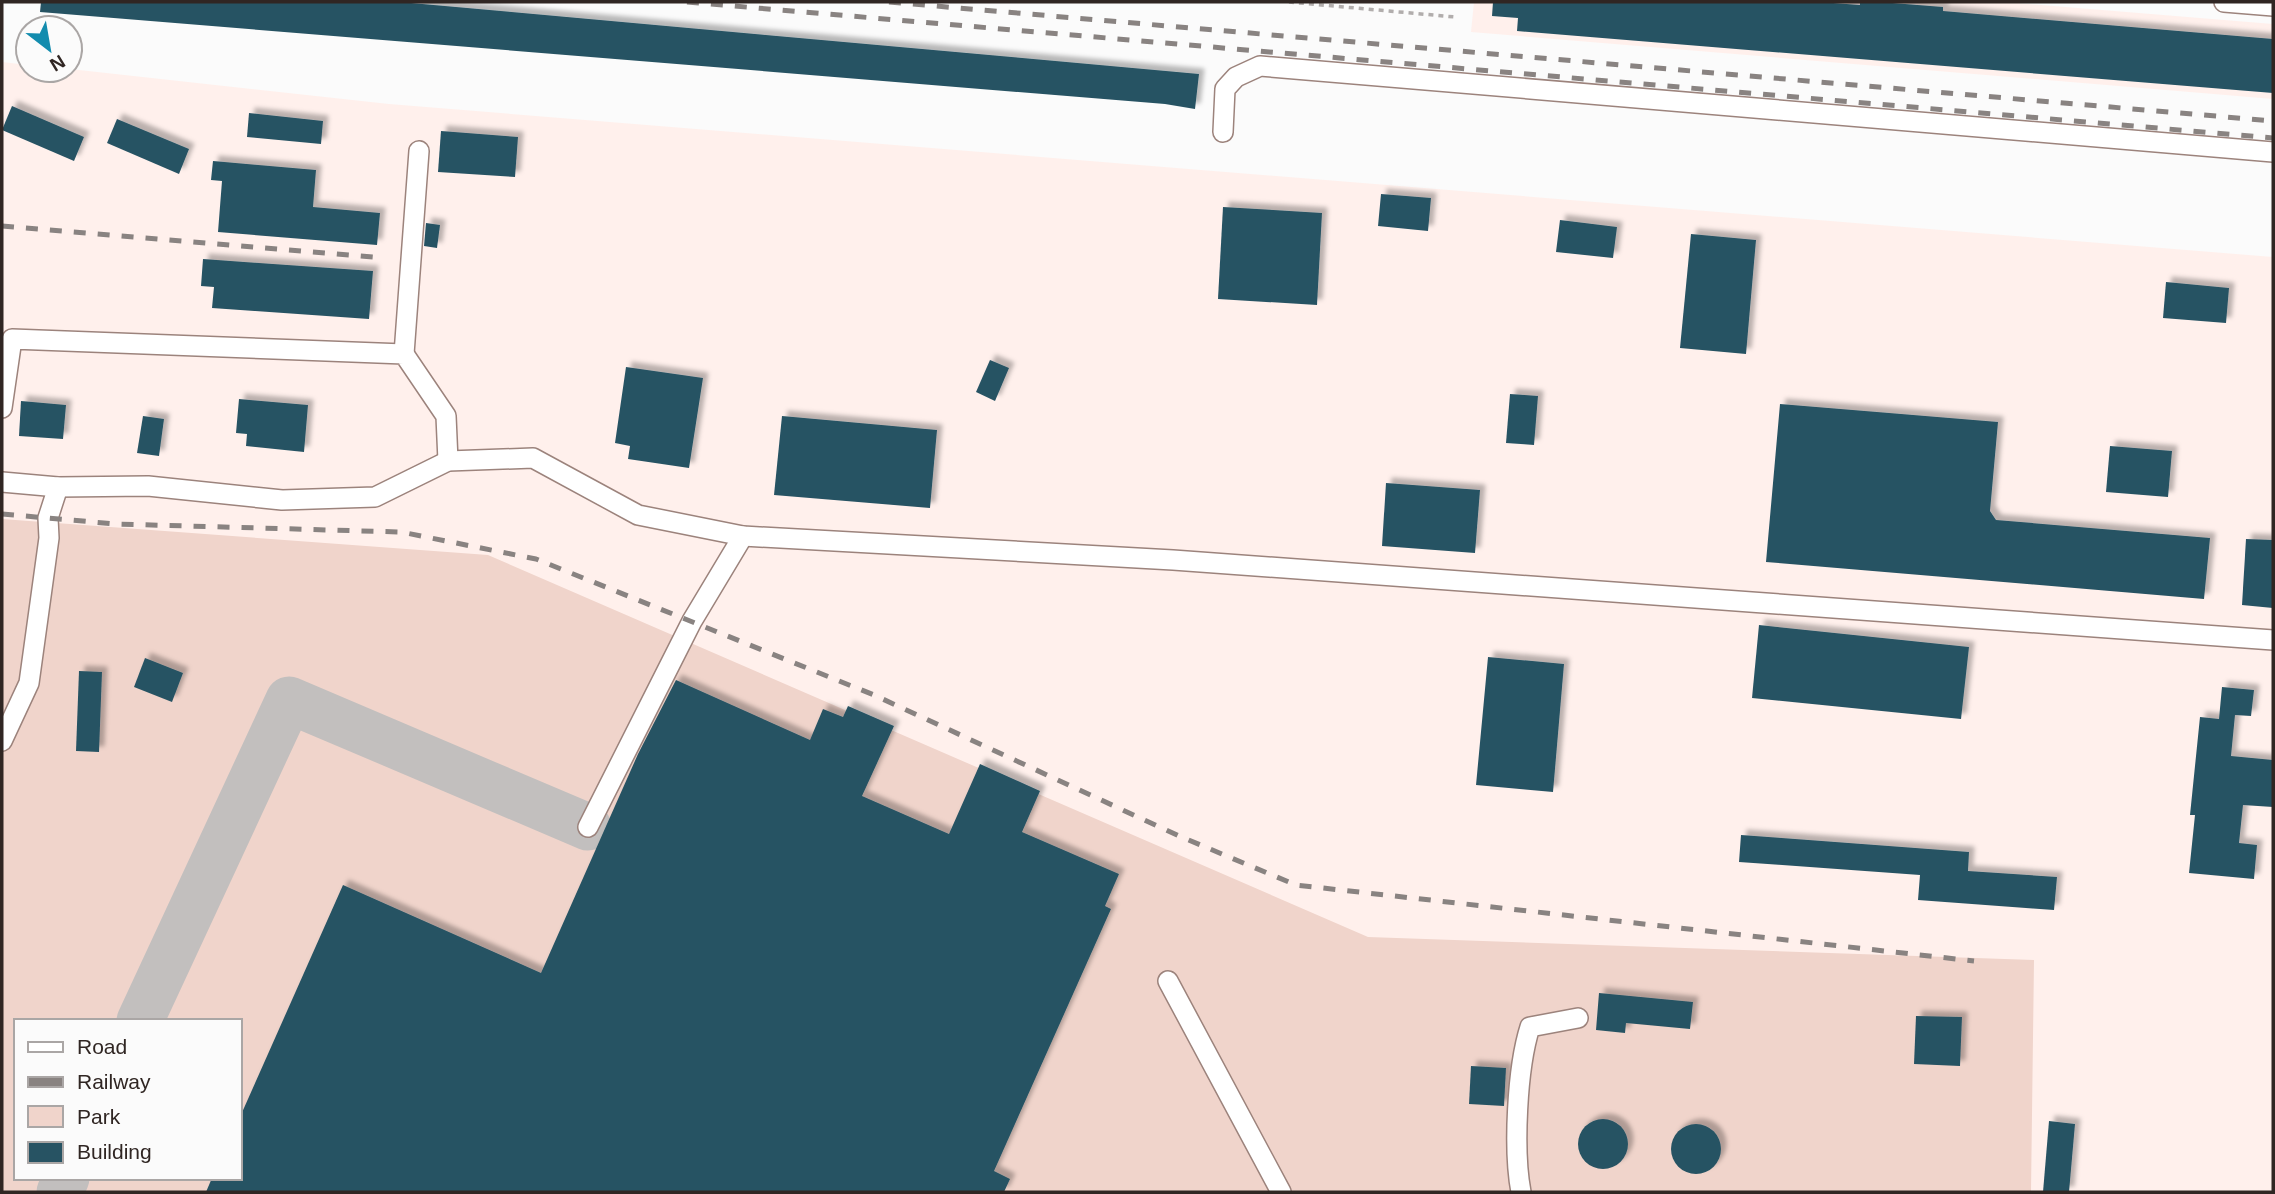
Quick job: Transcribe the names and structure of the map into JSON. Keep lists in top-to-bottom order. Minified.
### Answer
{"legend":["Road","Railway","Park","Building"],"north":"bottom right"}
